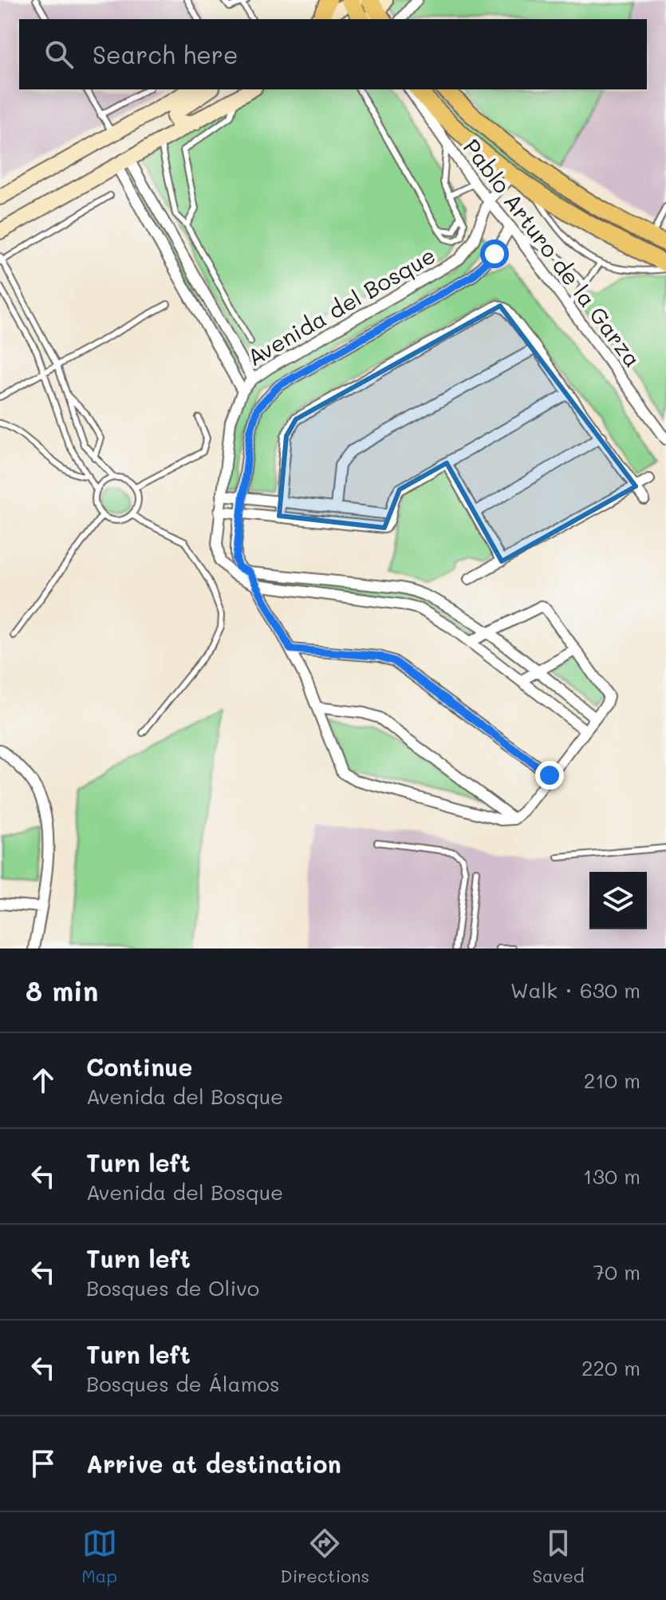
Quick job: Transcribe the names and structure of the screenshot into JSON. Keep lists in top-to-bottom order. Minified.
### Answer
{"streets":{"street":["Pablo Arturo de la Garza","Avenida del Bosque"]},"crossings":[["Pablo Arturo de la Garza","Avenida del Bosque"]],"page":{"search":"Search here","heading":["8 min","Walk · 630 m"],"list":[["Continue","Avenida del Bosque","210 m"],["Turn left","Avenida del Bosque","130 m"],["Turn left","Bosques de Olivo","70 m"],["Turn left","Bosques de Álamos","220 m"],"Arrive at destination"],"nav":["Map","Directions","Saved"]}}
